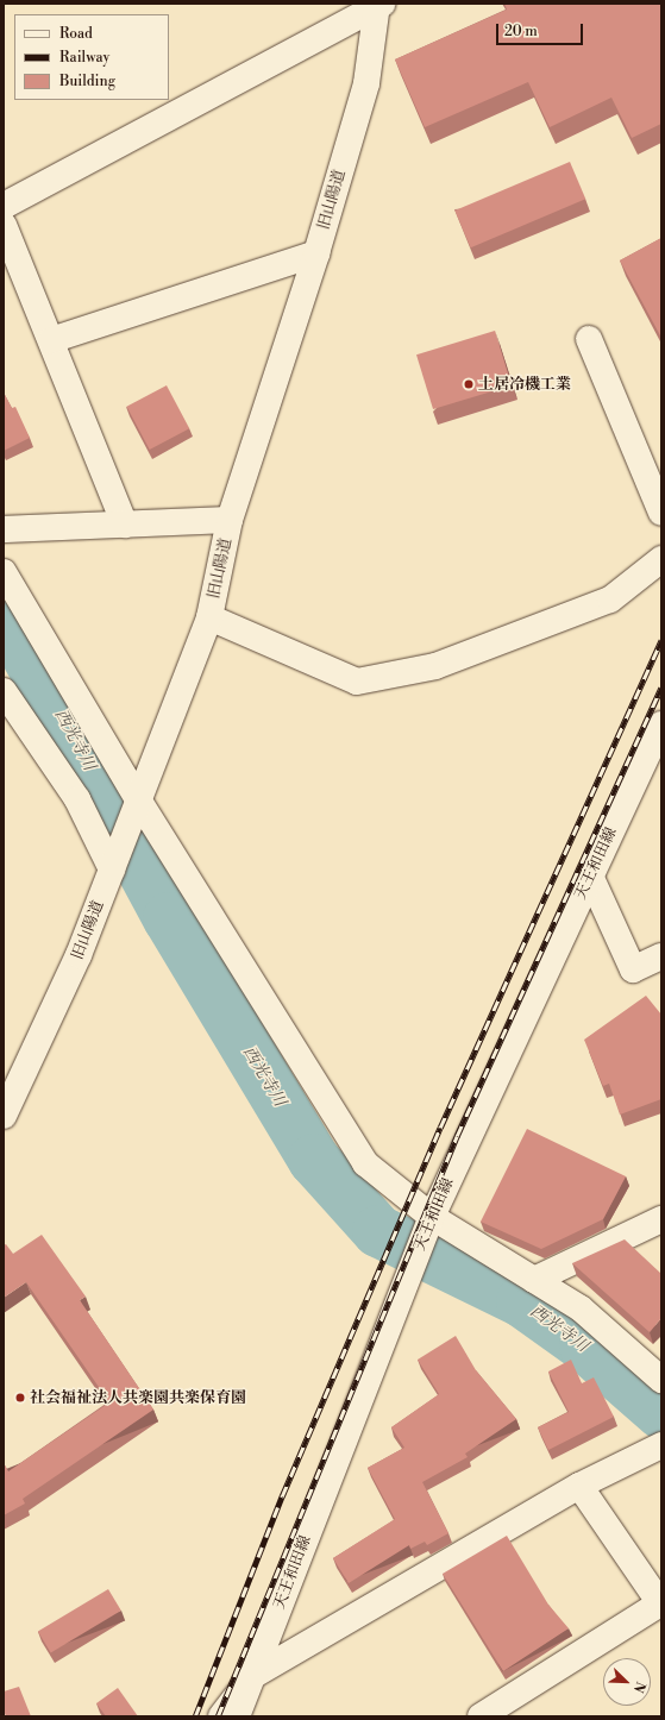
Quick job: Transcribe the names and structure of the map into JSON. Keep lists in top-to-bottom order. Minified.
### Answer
{"streets":{"street":["旧山陽道","天王和田線"]},"water":["西光寺川"],"places":["土居冷機工業","社会福祉法人共楽園共楽保育園"],"legend":["Road","Railway","Building"],"scale_bar":"20 m","north":"bottom right"}
